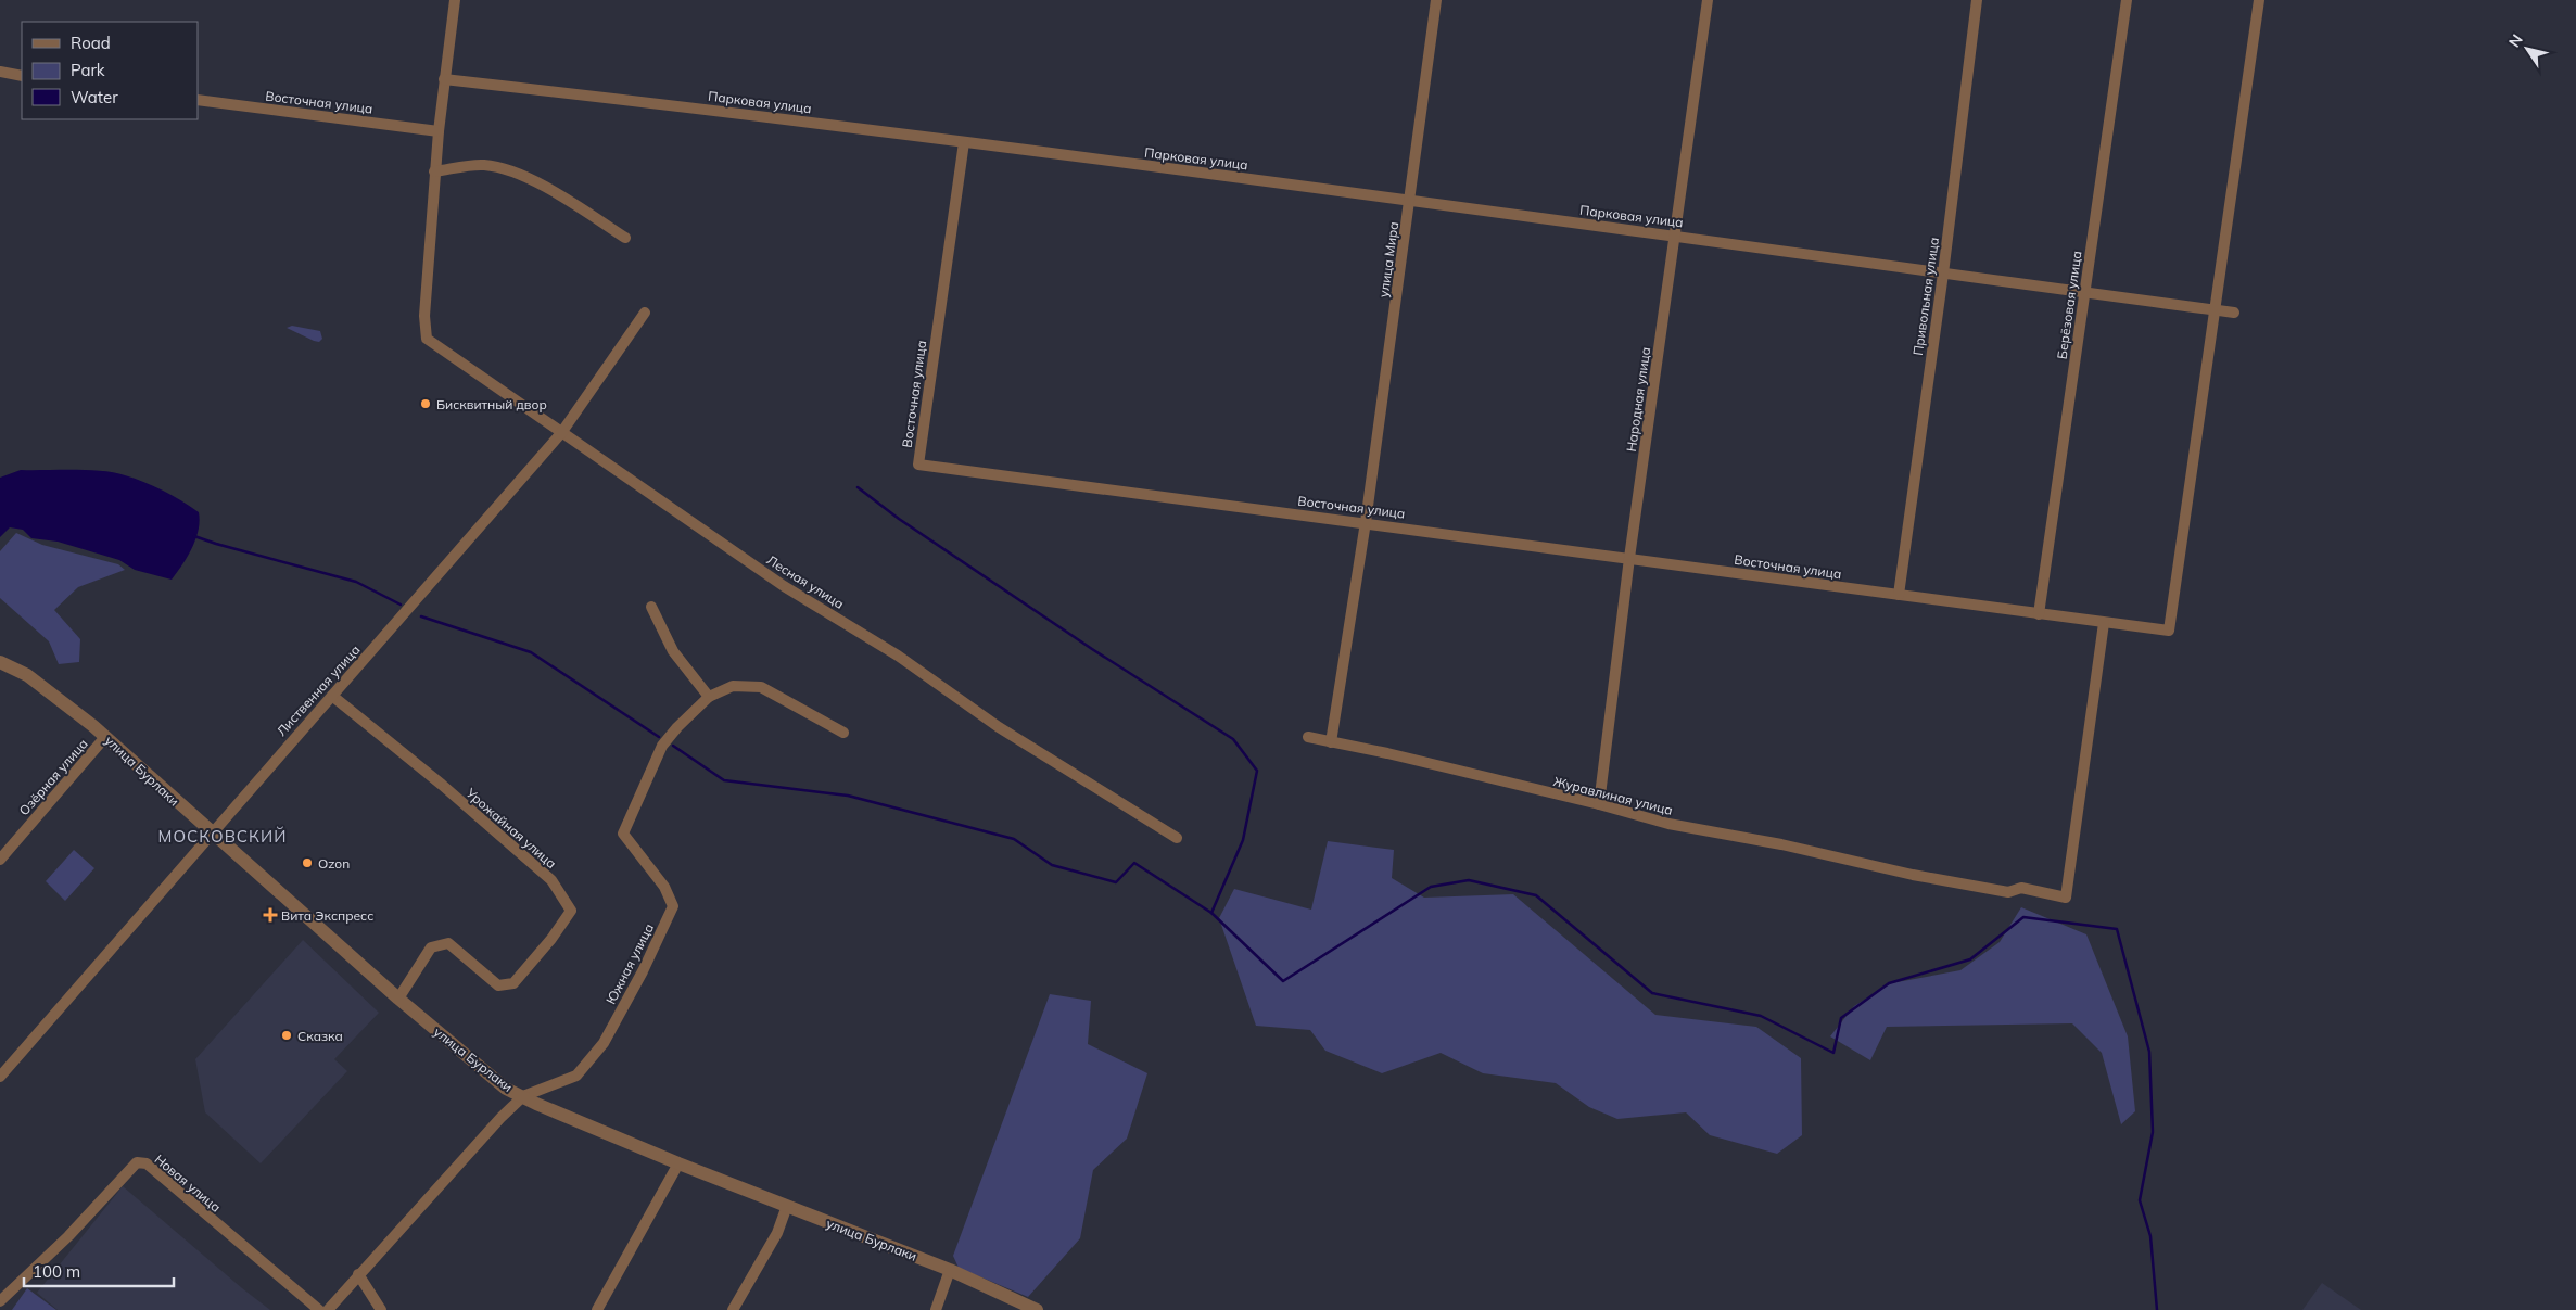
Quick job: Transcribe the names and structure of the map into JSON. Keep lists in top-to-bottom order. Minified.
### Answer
{"streets":{"street":["Восточная улица","Парковая улица","улица Мира","Привольная улица","Берёзовая улица","Народная улица","Лесная улица","Лиственная улица","улица Бурлаки","Озёрная улица","Журавлиная улица","Урожайная улица","Южная улица","Новая улица"]},"crossings":[["Восточная улица","Парковая улица"],["Восточная улица","улица Мира"],["Восточная улица","Привольная улица"],["Восточная улица","Берёзовая улица"],["Восточная улица","Народная улица"],["Восточная улица","Журавлиная улица"],["Парковая улица","улица Мира"],["Парковая улица","Привольная улица"],["Парковая улица","Берёзовая улица"],["Парковая улица","Народная улица"],["улица Мира","Журавлиная улица"],["Народная улица","Журавлиная улица"],["Лесная улица","Лиственная улица"],["Лиственная улица","улица Бурлаки"],["Лиственная улица","Урожайная улица"],["улица Бурлаки","Озёрная улица"],["улица Бурлаки","Урожайная улица"],["улица Бурлаки","Южная улица"]],"districts":["МОСКОВСКИЙ"],"places":{"other":["Бисквитный двор","Ozon","Сказка"],"health":["Вита Экспресс"]},"legend":["Road","Park","Water"],"scale_bar":"100 m","north":"top left"}
